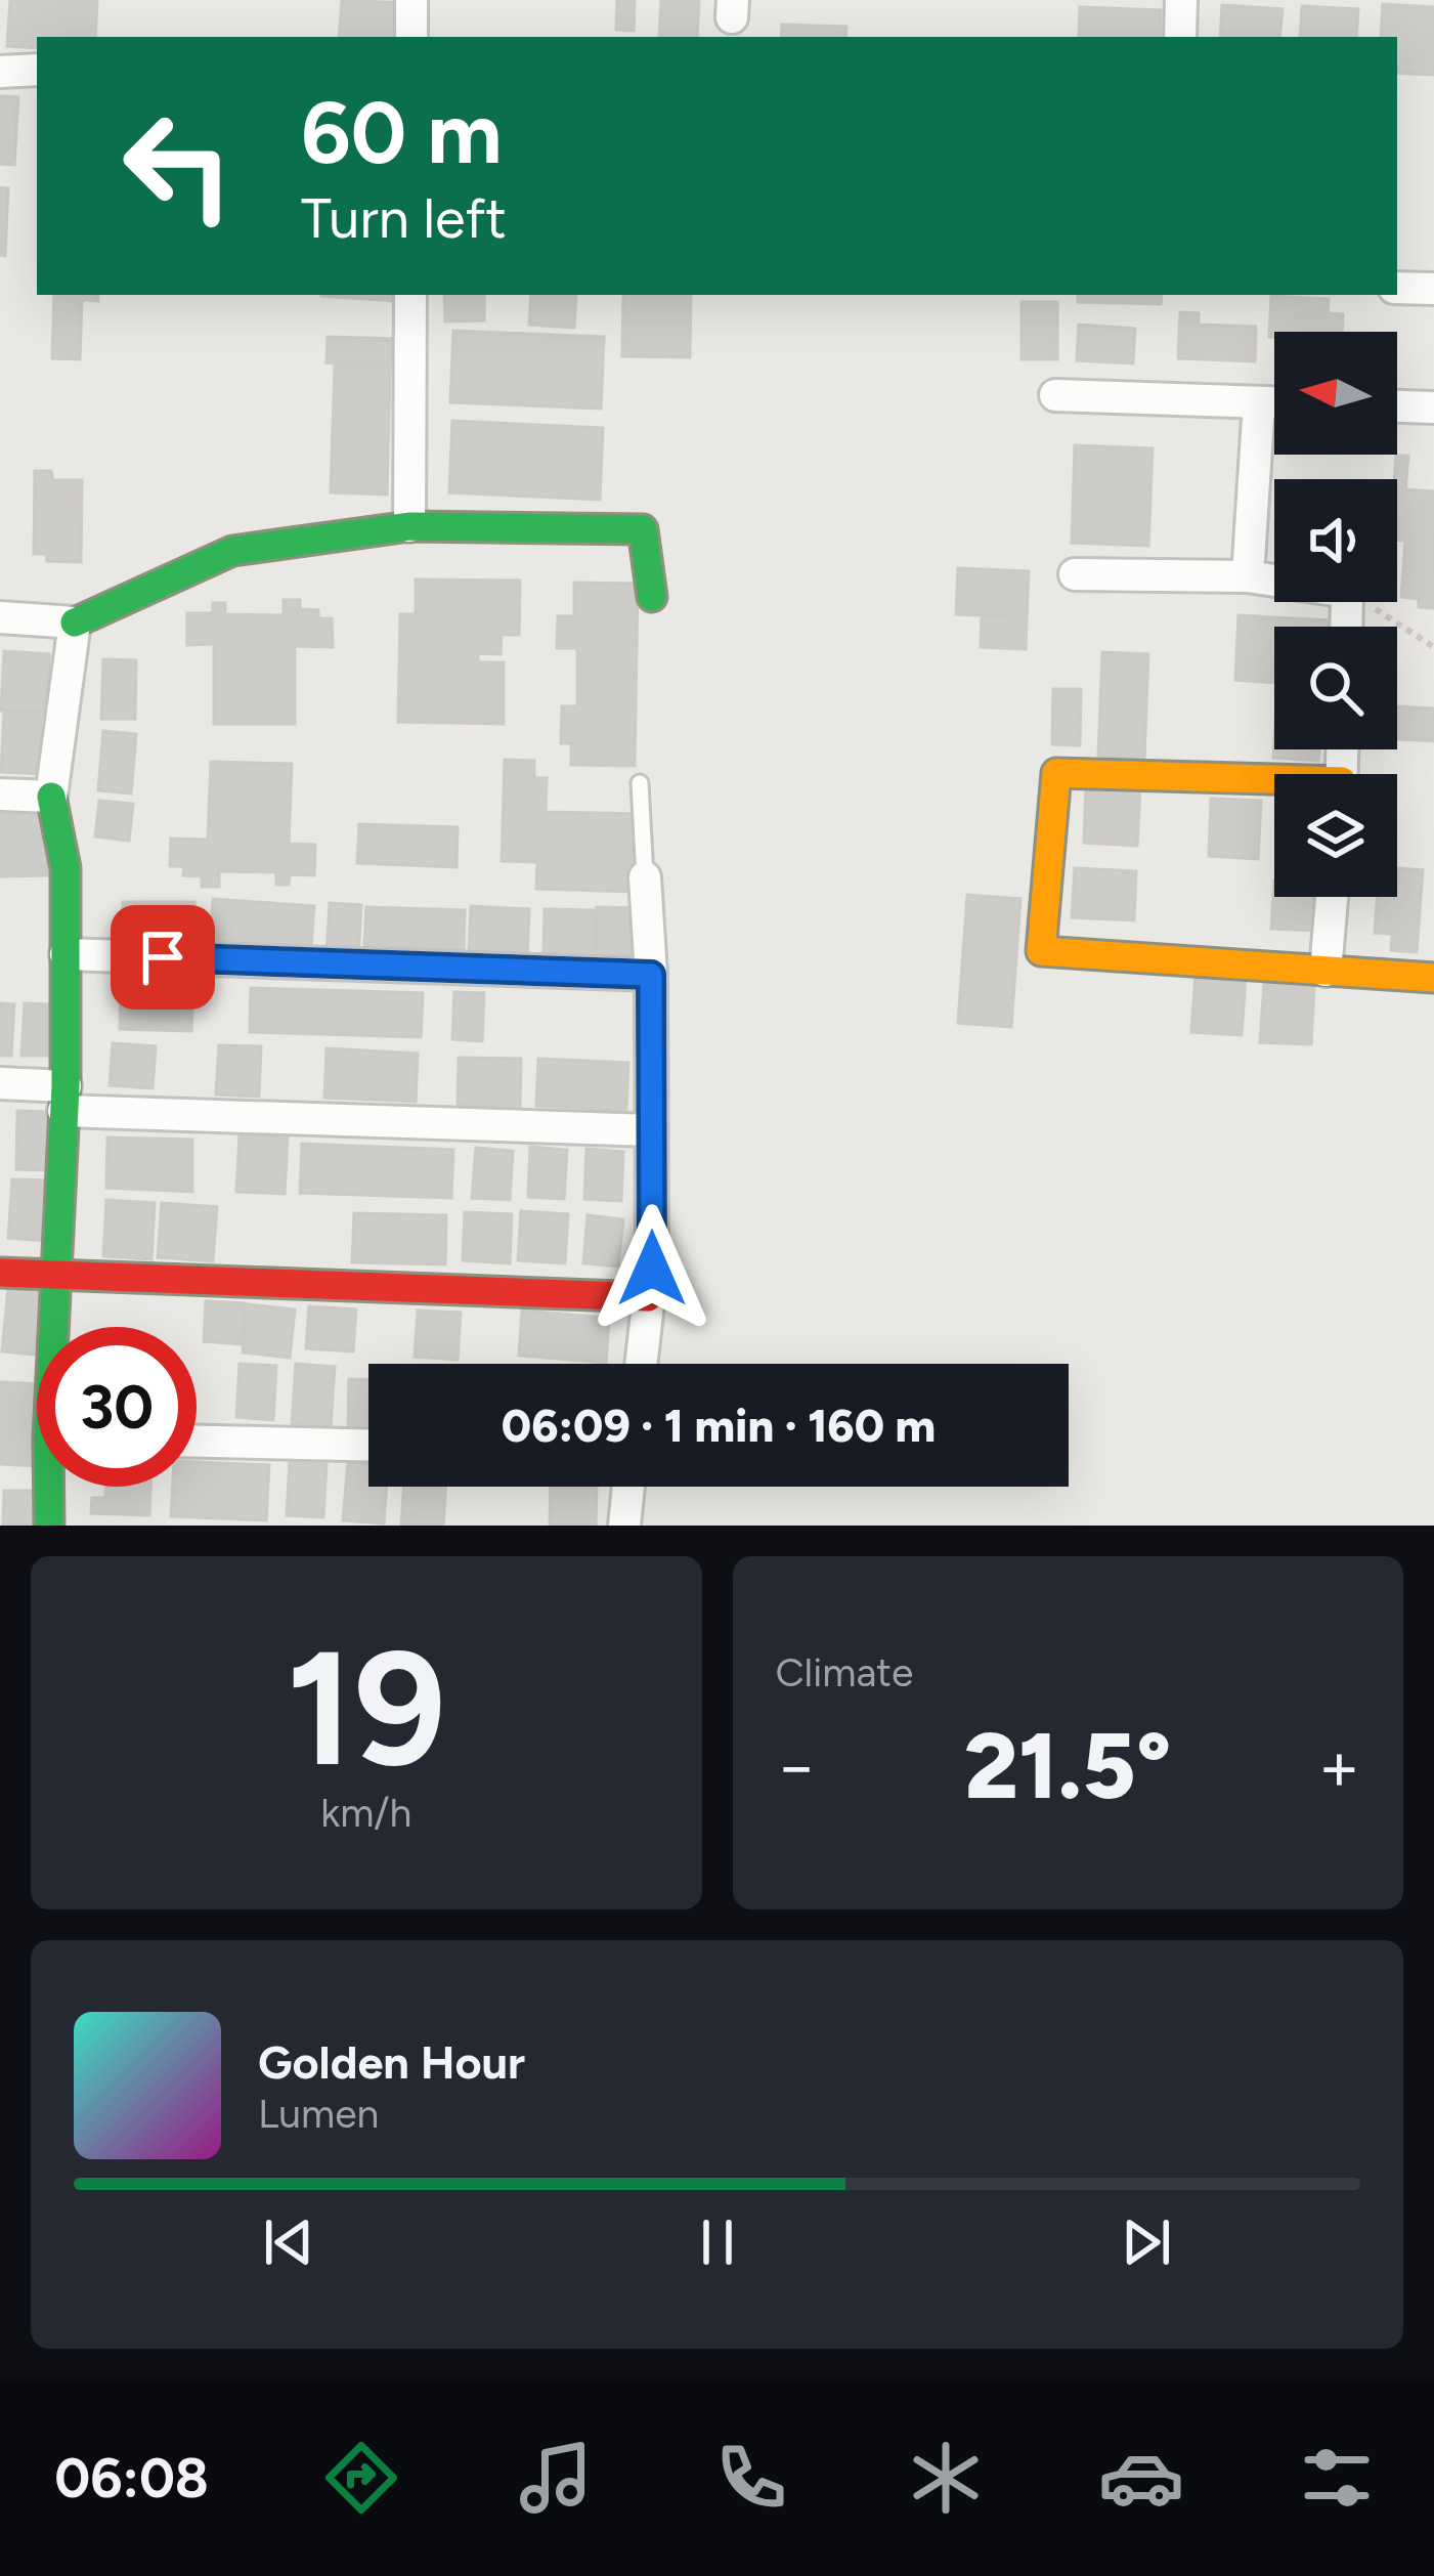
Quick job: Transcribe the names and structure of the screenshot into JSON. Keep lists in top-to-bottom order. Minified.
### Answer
{"north":"left","page":{"turn":["60 m","Turn left"],"limit":"30","trip":"06:09 · 1 min · 160 m","tile":[["19","km/h"],"Climate"],"heat":["−","21.5°","+"],"song":["Golden Hour","Lumen"],"tabs":"06:08"}}
